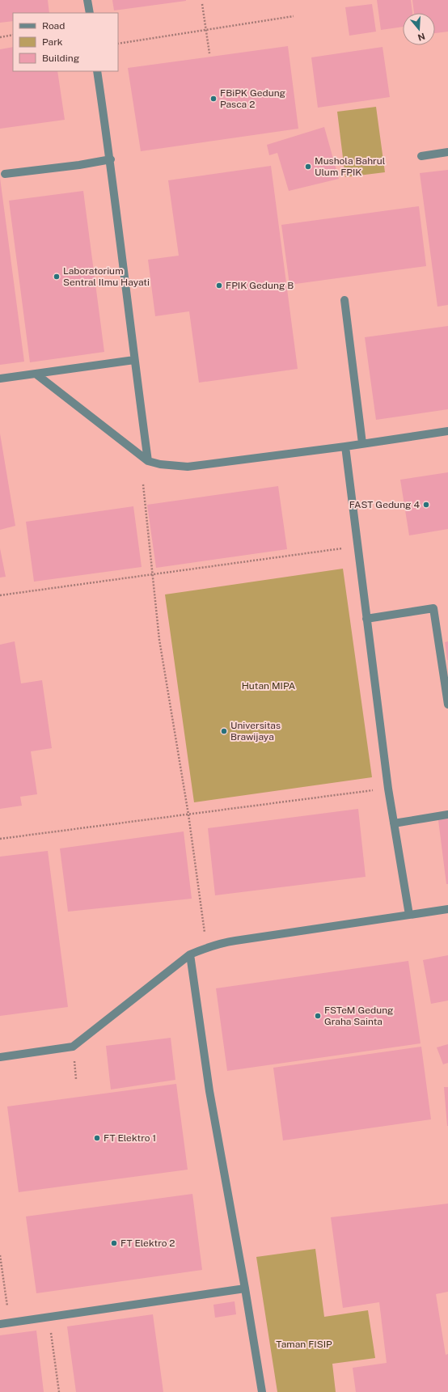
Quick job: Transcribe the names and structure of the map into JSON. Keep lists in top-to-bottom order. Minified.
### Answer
{"parks":["Hutan MIPA","Taman FISIP"],"places":["FBiPK Gedung Pasca 2","Mushola Bahrul Ulum FPIK","Laboratorium Sentral Ilmu Hayati","FPIK Gedung B","FAST Gedung 4","Universitas Brawijaya","FSTeM Gedung Graha Sainta","FT Elektro 1","FT Elektro 2"],"legend":["Road","Park","Building"],"north":"bottom"}
